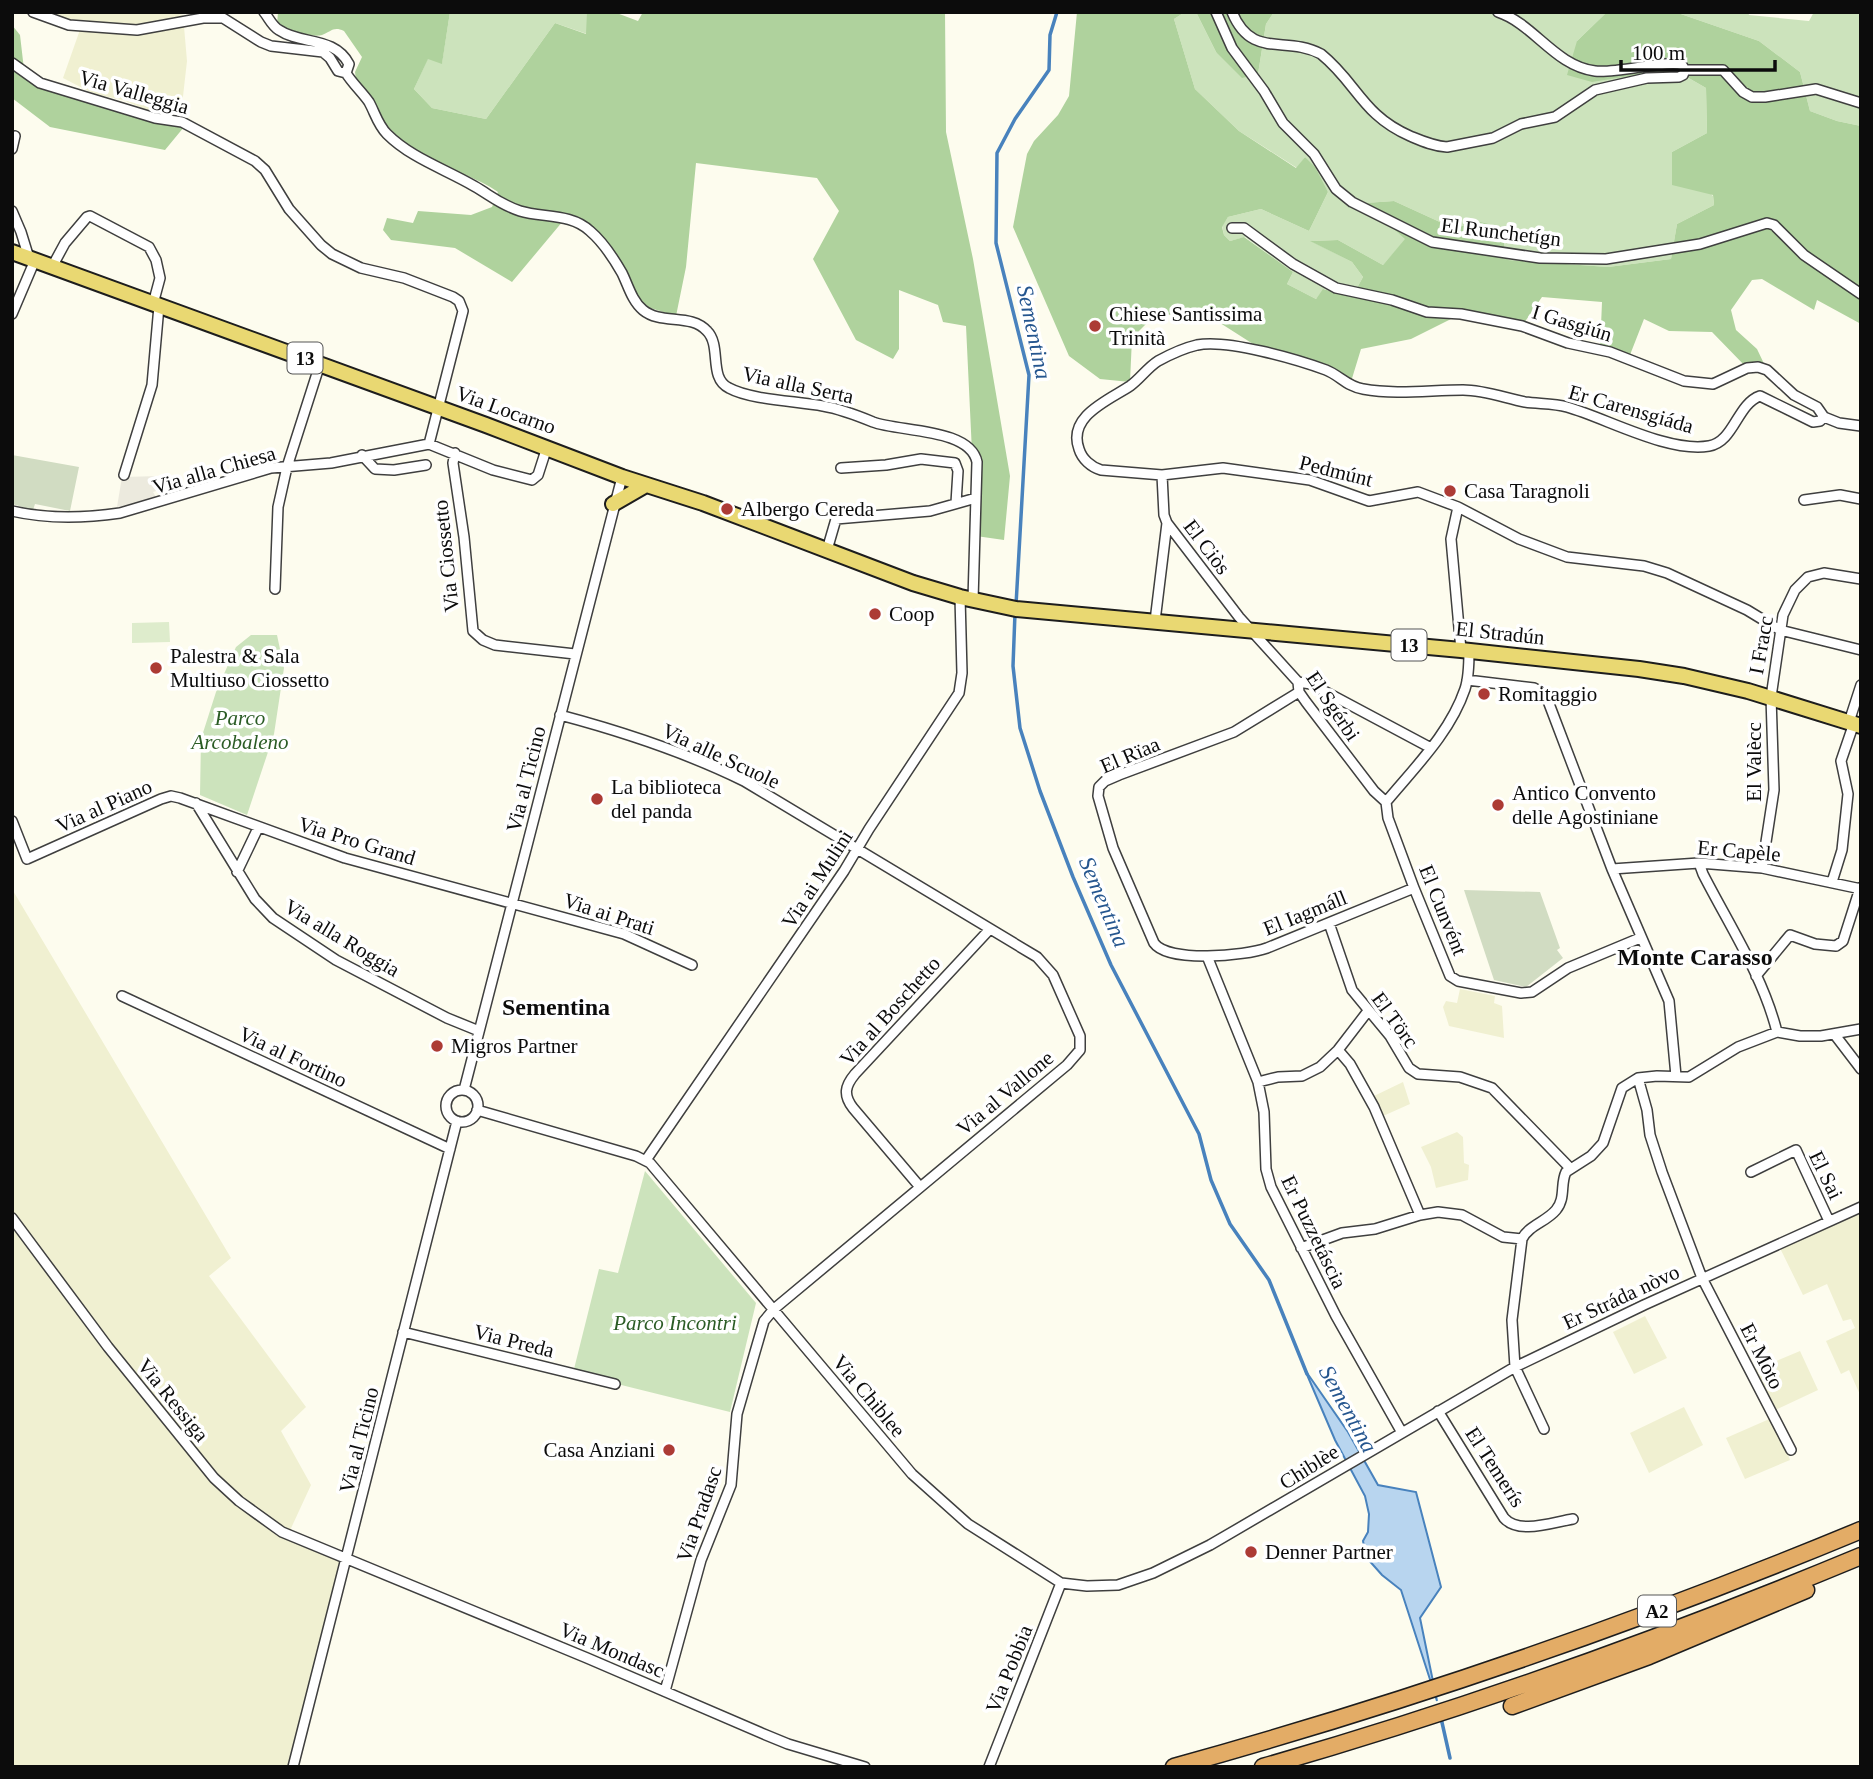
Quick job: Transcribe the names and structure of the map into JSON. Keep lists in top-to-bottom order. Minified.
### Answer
{"streets":{"highway":["A2"],"main road":["13","Via Locarno","El Stradún"],"street":["Via Valleggia","El Runchetígn","I Gasgiún","Via alla Serta","Er Carensgiáda","Via alla Chiesa","Pedmúnt","El Ciòs","Via Ciossetto","I Fracc","El Sgérbi","El Rïaa","Via alle Scuole","El Valècc","Via al Ticino","Via al Piano","Via Pro Grand","Er Capèle","Via ai Mulini","El Cunvént","El Iagmáll","Via ai Prati","Via alla Roggia","Via al Boschetto","El Törc","Via al Fortino","Via al Vallone","El Sai","Er Puzzetáscia","Er Stráda nòvo","Via Preda","Er Mòto","Via Chiblee","Via Ressiga","Chiblèe","El Temerís","Via Pradasc","Via Mondasc","Via Pobbia"]},"crossings":[["Via Valleggia","Via Locarno"],["I Gasgiún","Er Carensgiáda"],["Via alla Serta","Via Locarno"],["Via alla Serta","El Stradún"],["Via alla Serta","Via ai Mulini"],["Er Carensgiáda","Pedmúnt"],["Via Locarno","El Stradún"],["Via Locarno","Via al Ticino"],["Via Locarno","Via ai Mulini"],["Pedmúnt","El Ciòs"],["Pedmúnt","I Fracc"],["El Ciòs","El Stradún"],["El Ciòs","El Sgérbi"],["Via Ciossetto","Via al Ticino"],["El Stradún","I Fracc"],["El Stradún","El Sgérbi"],["El Stradún","El Valècc"],["El Stradún","Via ai Mulini"],["I Fracc","El Valècc"],["El Sgérbi","El Rïaa"],["El Sgérbi","El Cunvént"],["El Rïaa","El Iagmáll"],["El Rïaa","Er Puzzetáscia"],["Via alle Scuole","Via al Ticino"],["Via alle Scuole","Via ai Mulini"],["Via alle Scuole","Via al Vallone"],["El Valècc","Er Capèle"],["Via al Ticino","Via Pro Grand"],["Via al Ticino","Via ai Prati"],["Via al Ticino","Via alla Roggia"],["Via al Ticino","Via al Fortino"],["Via al Ticino","Via Preda"],["Via al Ticino","Via Ressiga"],["Via al Ticino","Via Mondasc"],["Via al Piano","Via Pro Grand"],["Via al Piano","Via alla Roggia"],["Via Pro Grand","Via ai Prati"],["Via Pro Grand","Via alla Roggia"],["Via ai Mulini","Via al Vallone"],["Via ai Mulini","Via Chiblee"],["El Cunvént","El Iagmáll"],["El Iagmáll","El Törc"],["El Iagmáll","Er Puzzetáscia"],["Via al Boschetto","Via al Vallone"],["Via al Vallone","Via Chiblee"],["Via al Vallone","Via Pradasc"],["El Sai","Er Stráda nòvo"],["Er Puzzetáscia","Er Stráda nòvo"],["Er Puzzetáscia","Chiblèe"],["Er Stráda nòvo","Er Mòto"],["Er Stráda nòvo","Chiblèe"],["Er Stráda nòvo","El Temerís"],["Via Chiblee","Chiblèe"],["Via Chiblee","Via Pradasc"],["Via Chiblee","Via Pobbia"],["Via Ressiga","Via Mondasc"],["Via Pradasc","Via Mondasc"]],"districts":["Monte Carasso","Sementina"],"water":["Sementina"],"parks":["Parco Arcobaleno","Parco Incontri"],"places":["Chiese Santissima Trinità","Casa Taragnoli","Albergo Cereda","Coop","Palestra & Sala Multiuso Ciossetto","Romitaggio","La biblioteca del panda","Antico Convento delle Agostiniane","Migros Partner","Casa Anziani","Denner Partner"],"scale_bar":"100 m"}
